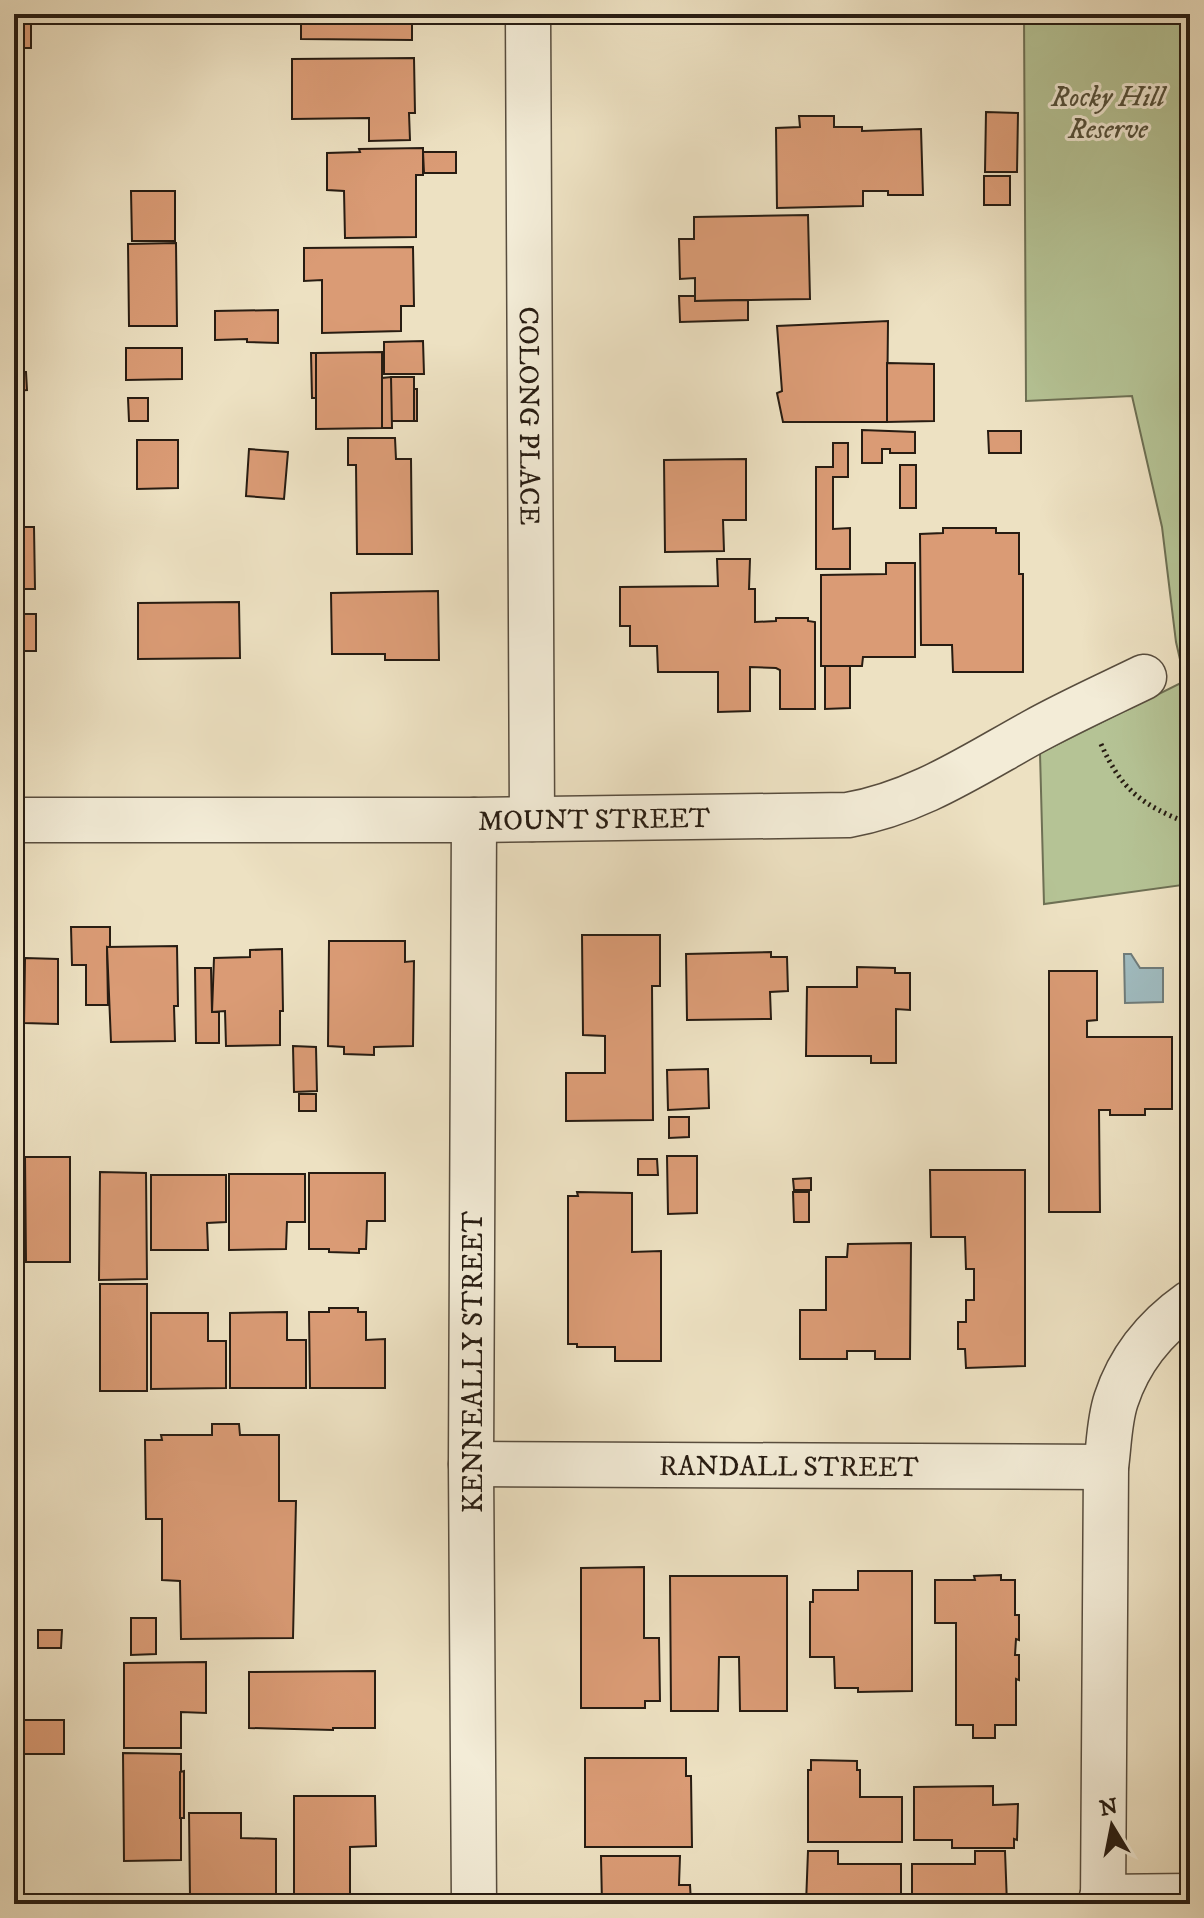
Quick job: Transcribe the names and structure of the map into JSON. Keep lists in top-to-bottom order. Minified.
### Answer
{"streets":{"street":["COLONG PLACE","MOUNT STREET","KENNEALLY STREET","RANDALL STREET"]},"crossings":[["COLONG PLACE","MOUNT STREET"],["MOUNT STREET","KENNEALLY STREET"],["KENNEALLY STREET","RANDALL STREET"]],"parks":["Rocky Hill Reserve"],"north":"top"}
